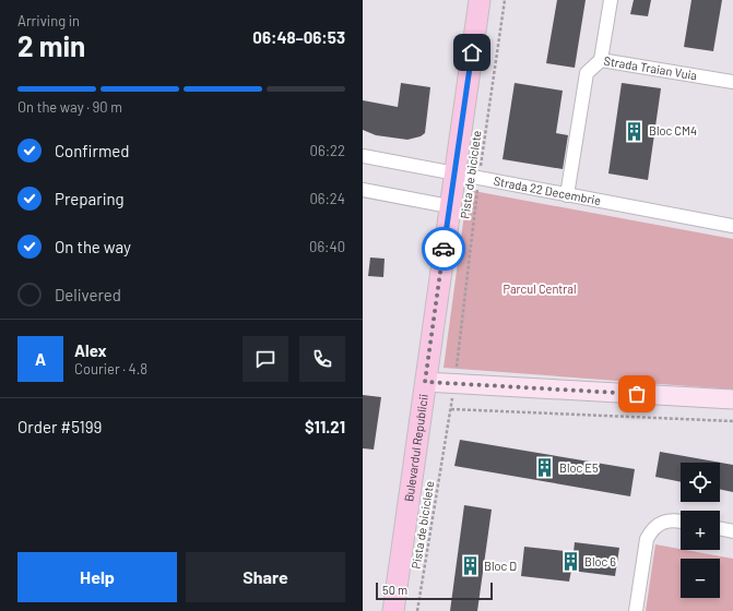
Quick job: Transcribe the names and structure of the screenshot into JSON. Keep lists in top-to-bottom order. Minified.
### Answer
{"streets":{"main road":["Bulevardul Republicii"],"street":["Strada Traian Vuia","Strada 22 Decembrie"],"path":["Pista de biciclete"]},"crossings":[["Pista de biciclete","Strada 22 Decembrie"],["Strada 22 Decembrie","Bulevardul Republicii"]],"parks":["Parcul Central"],"places":{"building":["Bloc CM4","Bloc E5","Bloc 6","Bloc D"]},"scale_bar":"50 m","page":{"heading":["2 min","Arriving in","06:48–06:53"],"panel":["Alex","Courier · 4.8","Order #5199","$11.21"],"bar":"On the way · 90 m","list":[["Confirmed","06:22"],["Preparing","06:24"],["On the way","06:40"],"Delivered"],"round":"A","map_buttons":["+","−"],"buttons":["Help","Share"],"scale":"50 m"}}
